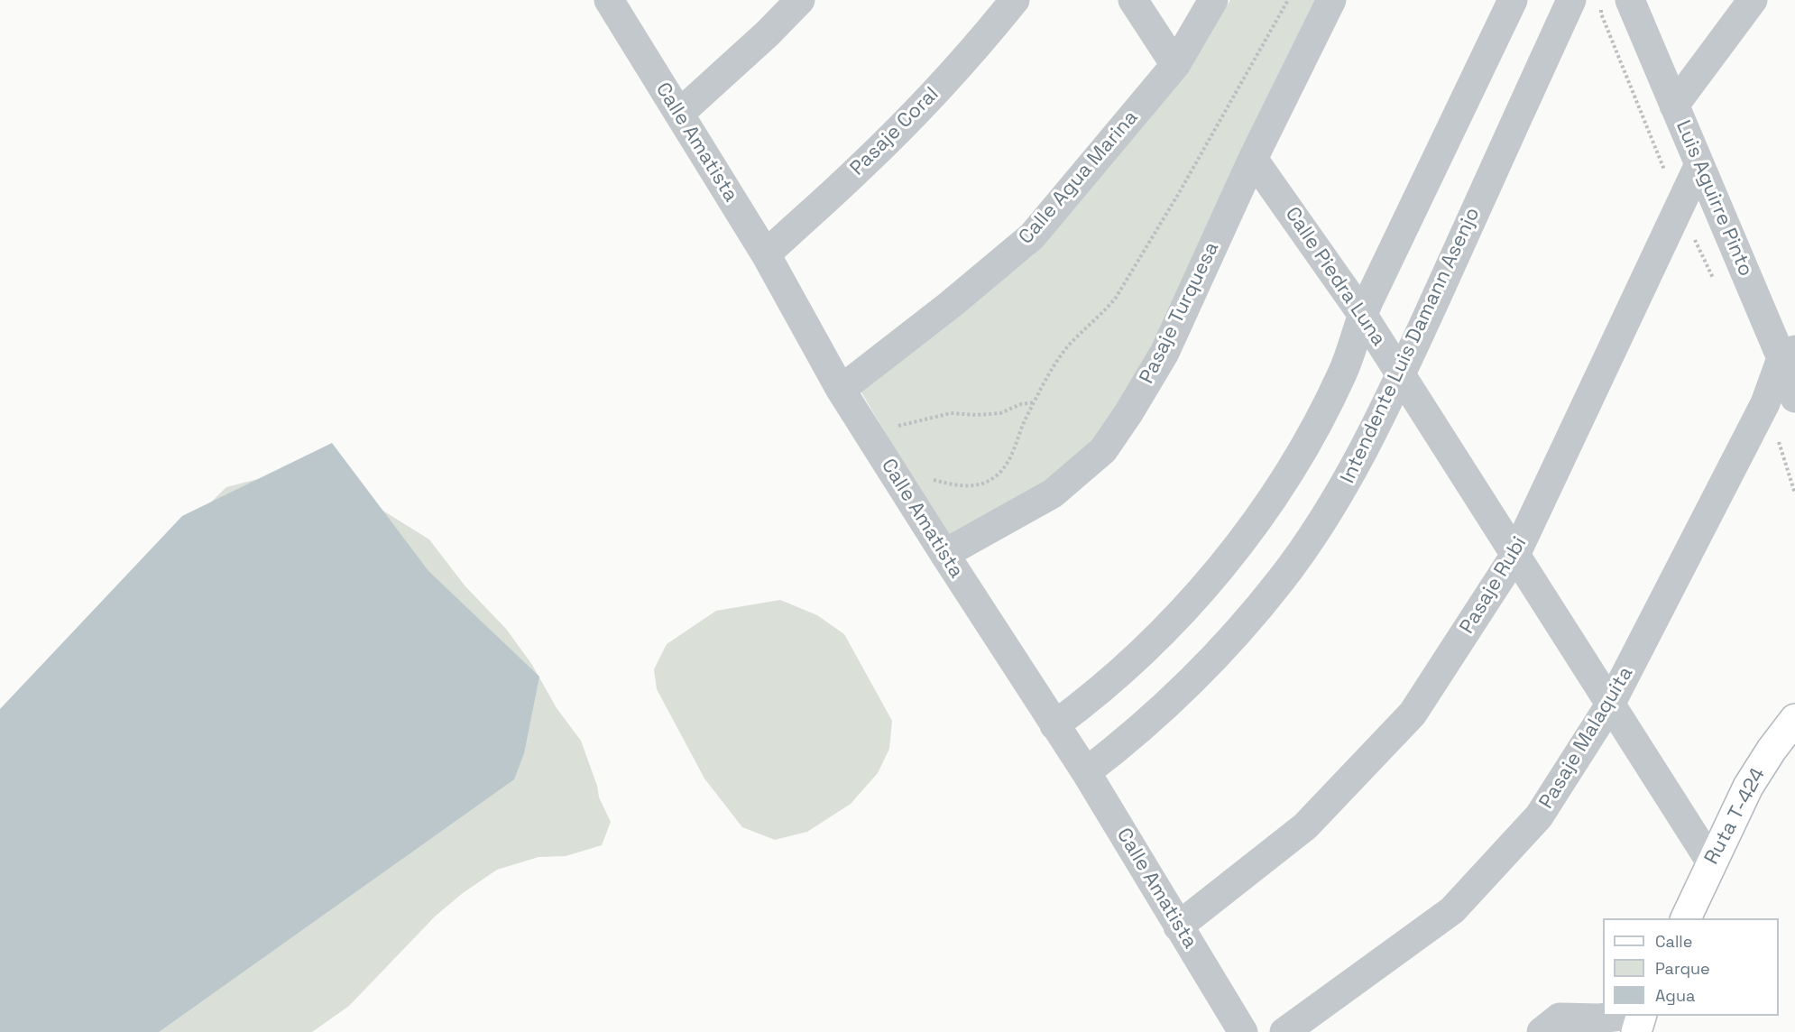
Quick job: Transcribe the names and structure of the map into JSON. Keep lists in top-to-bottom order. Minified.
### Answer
{"streets":{"street":["Pasaje Coral","Calle Amatista","Calle Agua Marina","Luis Aguirre Pinto","Calle Piedra Luna","Pasaje Turquesa","Intendente Luis Damann Asenjo","Pasaje Rubi","Pasaje Malaquita","Ruta T-424"]},"crossings":[["Pasaje Coral","Calle Amatista"],["Calle Amatista","Calle Agua Marina"],["Calle Amatista","Pasaje Turquesa"],["Calle Amatista","Intendente Luis Damann Asenjo"],["Calle Amatista","Pasaje Rubi"],["Luis Aguirre Pinto","Pasaje Rubi"],["Luis Aguirre Pinto","Pasaje Malaquita"],["Calle Piedra Luna","Pasaje Turquesa"],["Calle Piedra Luna","Intendente Luis Damann Asenjo"],["Calle Piedra Luna","Pasaje Rubi"],["Calle Piedra Luna","Pasaje Malaquita"],["Calle Piedra Luna","Ruta T-424"]],"legend":["Calle","Parque","Agua"]}
